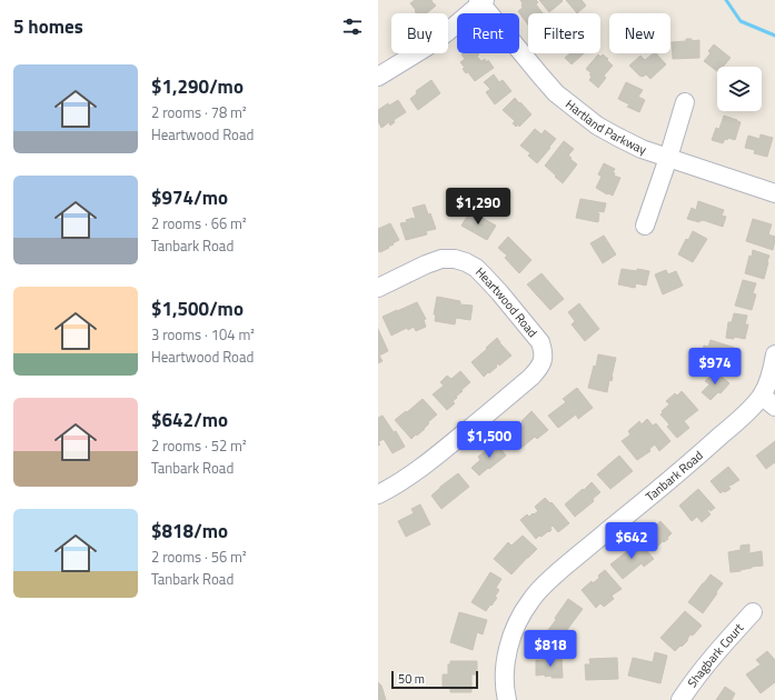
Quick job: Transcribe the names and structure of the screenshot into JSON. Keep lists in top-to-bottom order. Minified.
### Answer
{"streets":{"street":["Hartland Parkway","Heartwood Road","Tanbark Road","Shagbark Court"]},"scale_bar":"50 m","page":{"heading":"5 homes","chip":["Buy","Rent","Filters","New"],"list":[{"name":"$1,290/mo","note":"2 rooms · 78 m² · Heartwood Road"},{"name":"$974/mo","note":"2 rooms · 66 m² · Tanbark Road"},{"name":"$1,500/mo","note":"3 rooms · 104 m² · Heartwood Road"},{"name":"$642/mo","note":"2 rooms · 52 m² · Tanbark Road"},{"name":"$818/mo","note":"2 rooms · 56 m² · Tanbark Road"}],"price":["$1,290","$974","$1,500","$642","$818"],"scale":"50 m"}}
